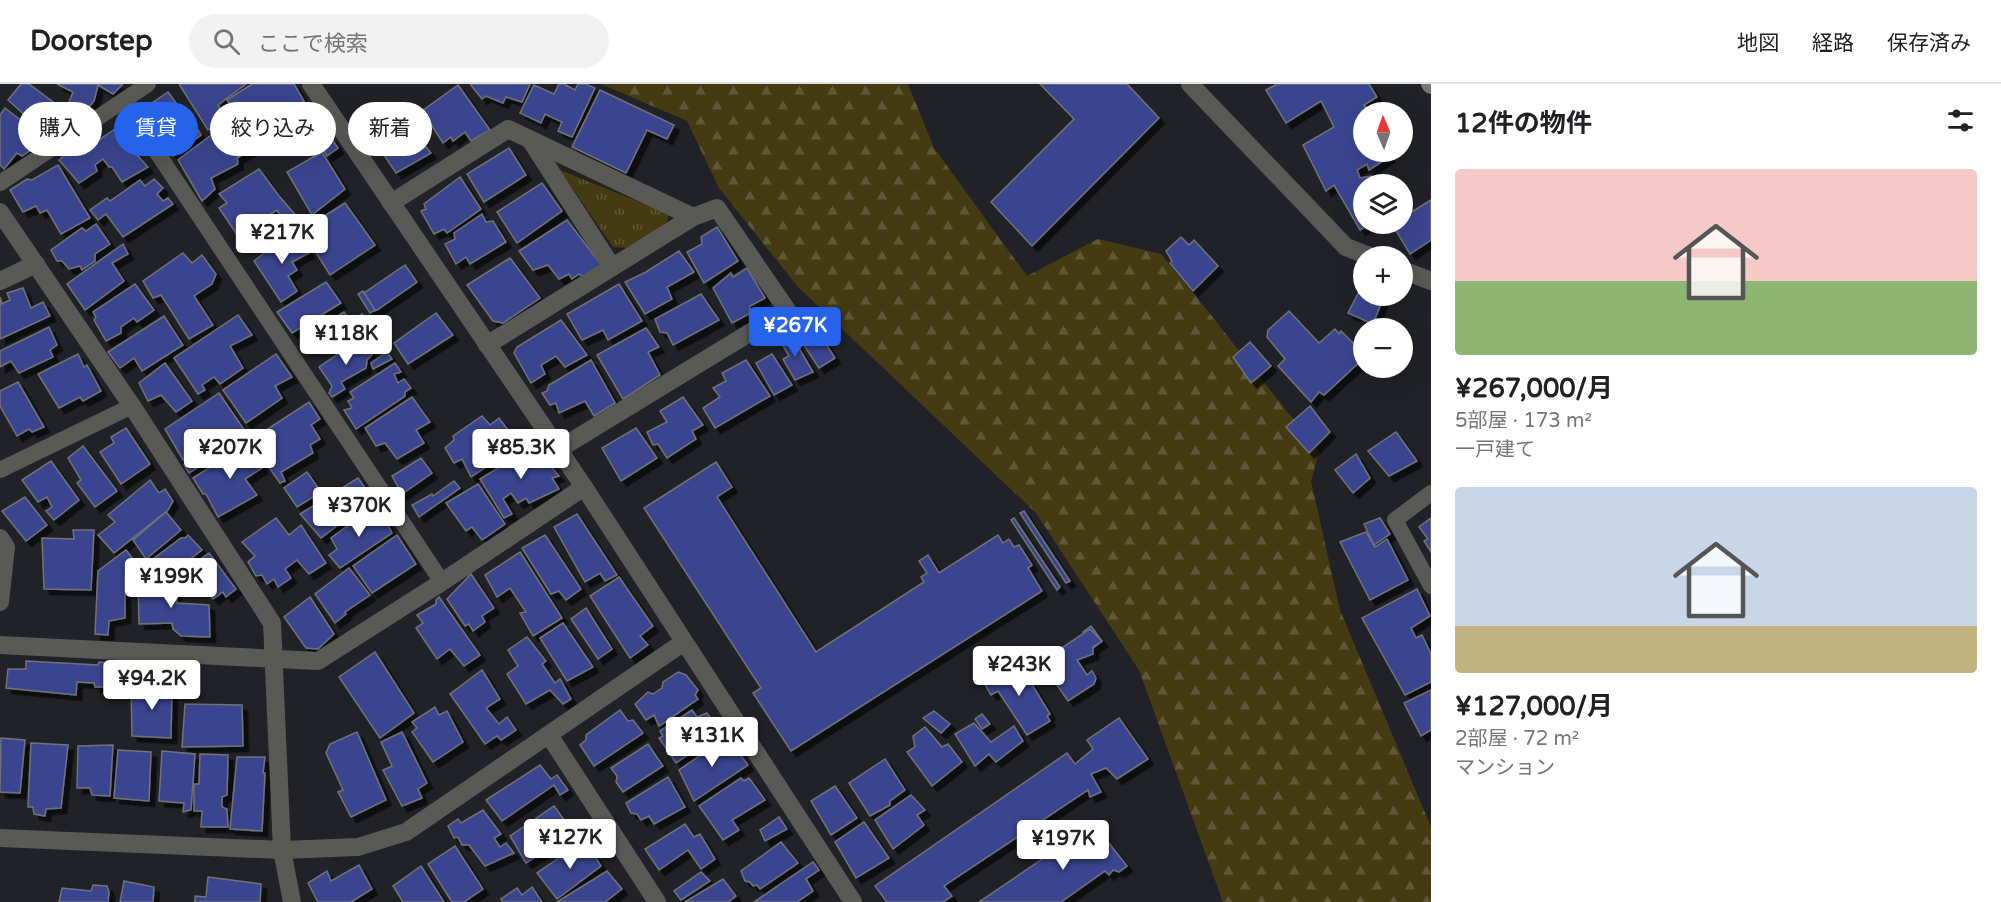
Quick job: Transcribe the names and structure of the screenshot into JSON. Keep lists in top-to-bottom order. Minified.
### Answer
{"north":"top","page":{"header":"Doorstep","search":"ここで検索","nav":["地図","経路","保存済み"],"heading":"12件の物件","map_buttons":["+","−"],"chip":["購入","賃貸","絞り込み","新着"],"list":[{"name":"¥267,000/月","note":"5部屋 · 173 m² · 一戸建て"},{"name":"¥127,000/月","note":"2部屋 · 72 m² · マンション"}],"price":["¥217K","¥267K","¥118K","¥207K","¥85.3K","¥370K","¥199K","¥243K","¥94.2K","¥131K","¥127K","¥197K"]}}
